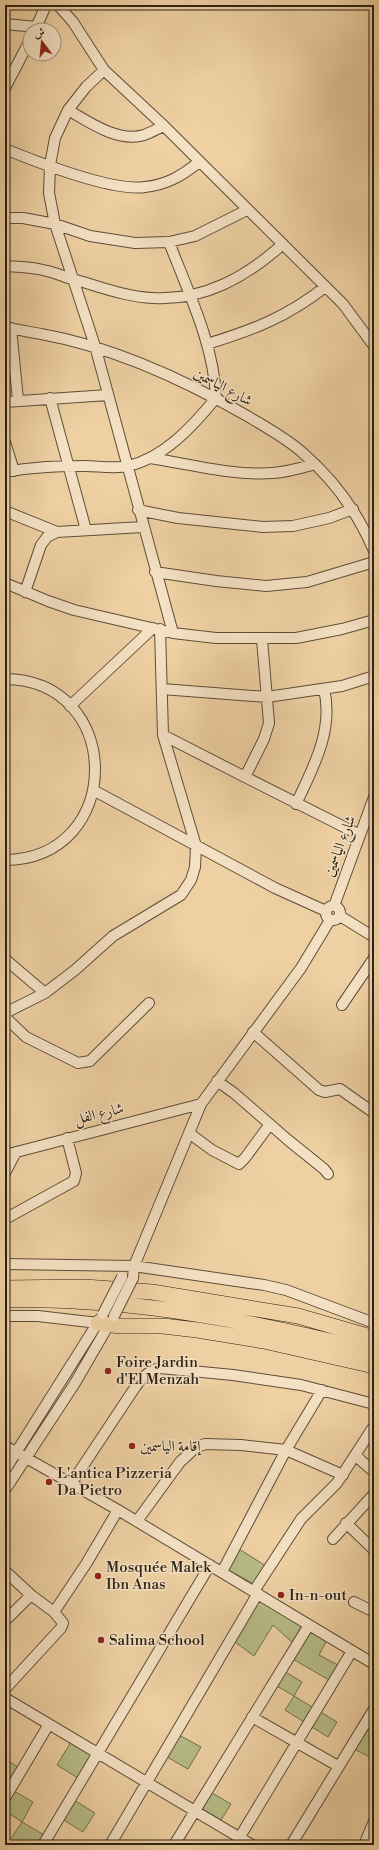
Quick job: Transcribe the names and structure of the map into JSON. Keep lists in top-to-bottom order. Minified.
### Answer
{"streets":{"street":["شارع الياسمين","شارع الفل"]},"crossings":[["شارع الياسمين","شارع الفل"]],"places":["Foire Jardin d'El Menzah","إقامة الياسمين","L'antica Pizzeria Da Pietro","Mosquée Malek Ibn Anas","In-n-out","Salima School"],"north":"top"}
